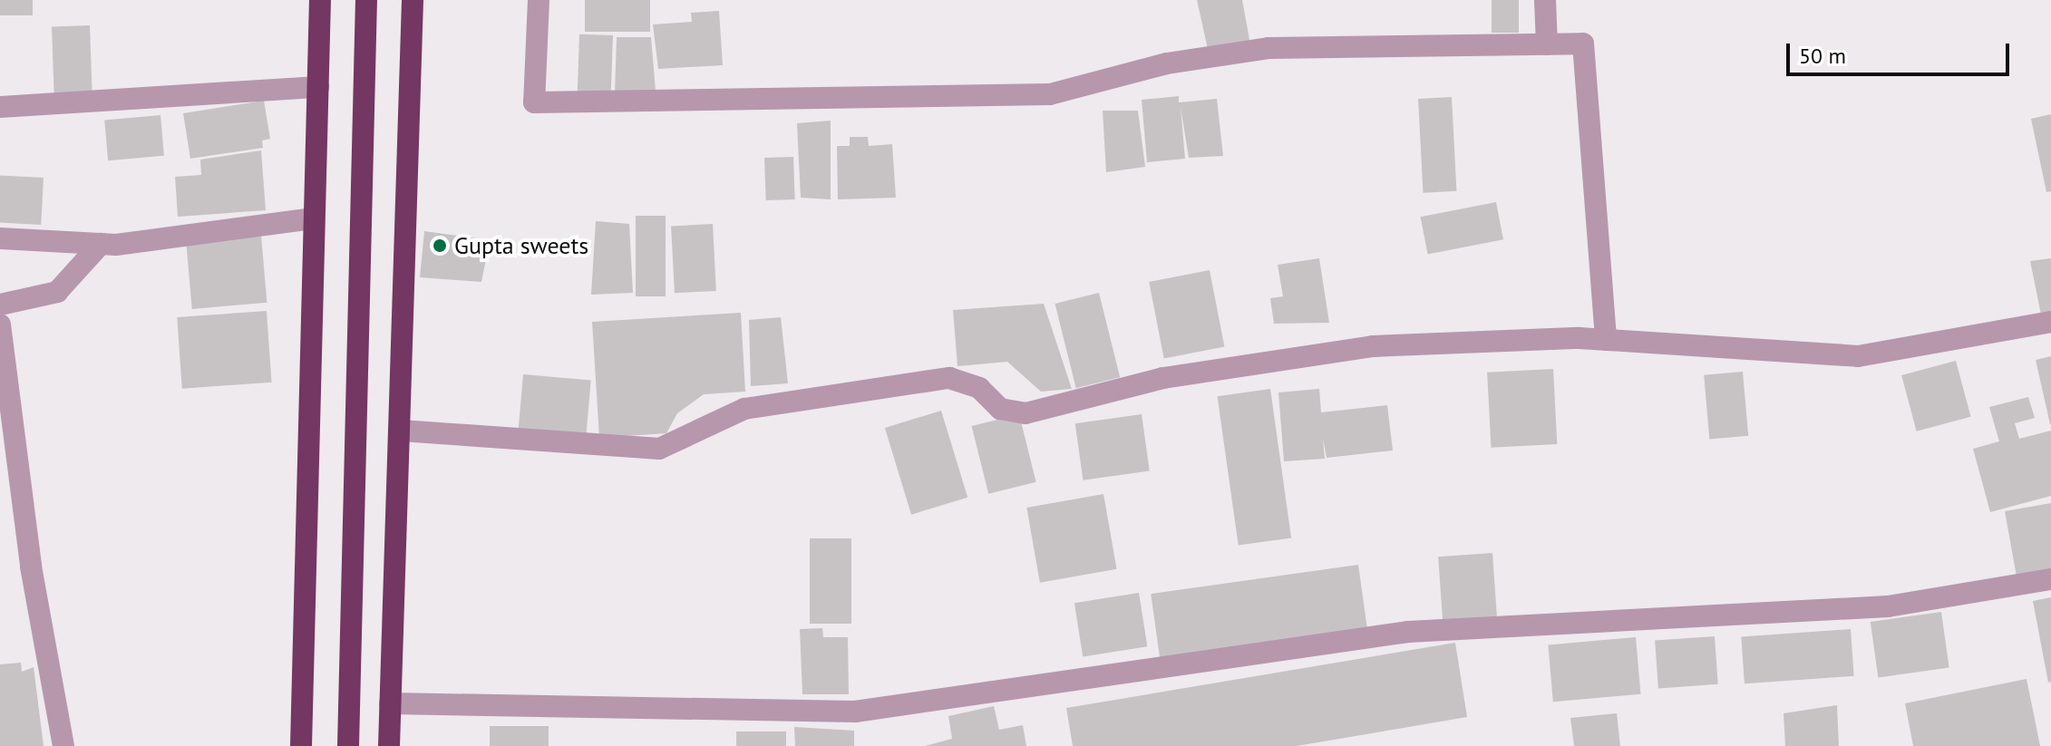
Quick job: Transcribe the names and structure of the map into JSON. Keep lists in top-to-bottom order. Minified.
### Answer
{"places":["Gupta sweets"],"scale_bar":"50 m"}
